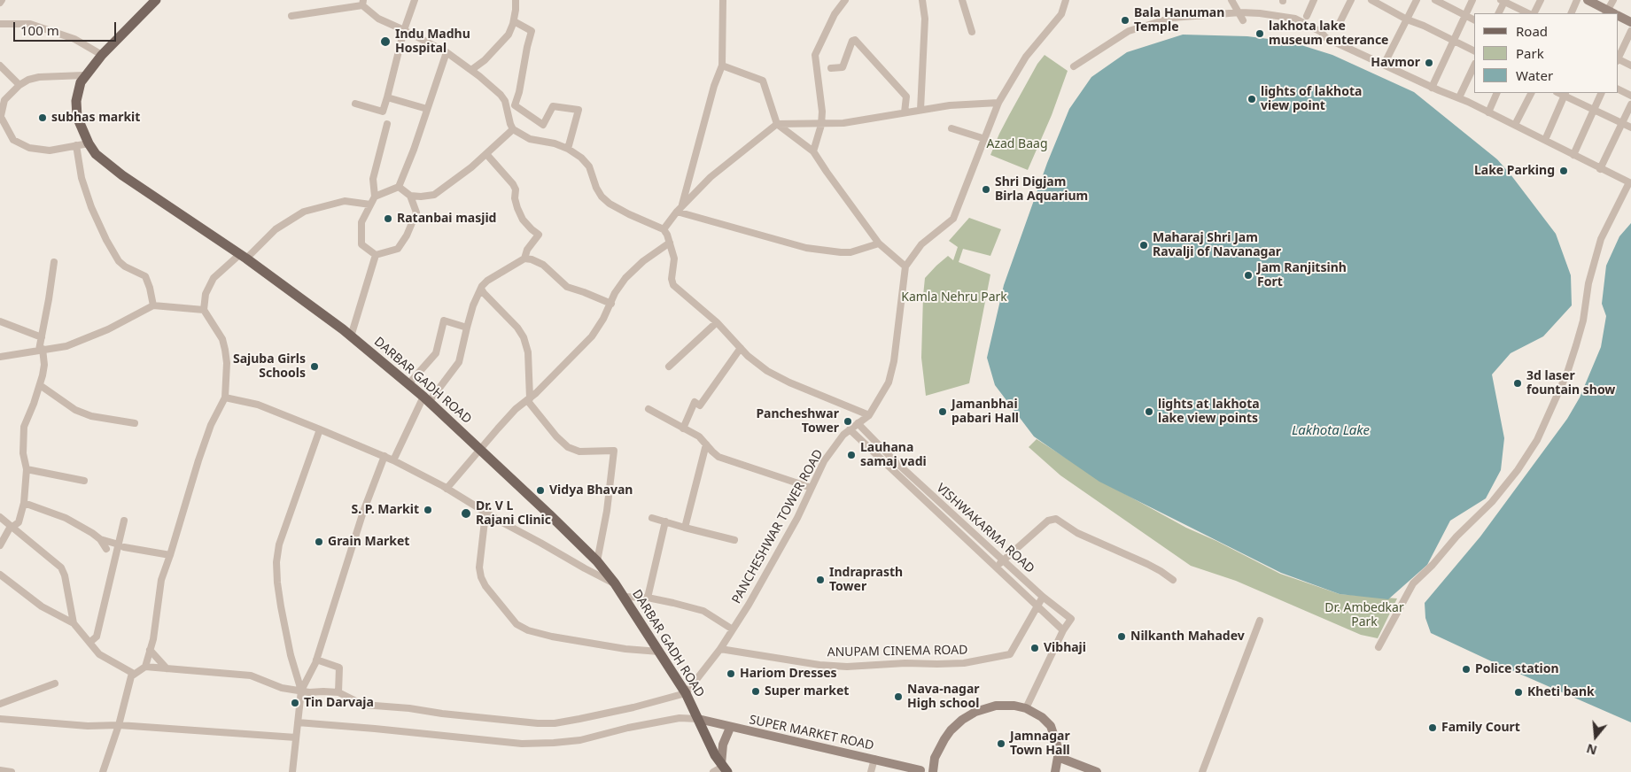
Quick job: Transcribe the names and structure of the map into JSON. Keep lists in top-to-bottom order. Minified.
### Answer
{"streets":{"main road":["DARBAR GADH ROAD","SUPER MARKET ROAD"],"street":["PANCHESHWAR TOWER ROAD","VISHWAKARMA ROAD","ANUPAM CINEMA ROAD"]},"crossings":[["DARBAR GADH ROAD","PANCHESHWAR TOWER ROAD"],["DARBAR GADH ROAD","SUPER MARKET ROAD"],["PANCHESHWAR TOWER ROAD","VISHWAKARMA ROAD"],["PANCHESHWAR TOWER ROAD","ANUPAM CINEMA ROAD"],["VISHWAKARMA ROAD","ANUPAM CINEMA ROAD"]],"water":["Lakhota Lake"],"parks":["Azad Baag","Kamla Nehru Park","Dr. Ambedkar Park"],"places":["Bala Hanuman Temple","lakhota lake museum enterance","Indu Madhu Hospital","Havmor","lights of lakhota view point","subhas markit","Lake Parking","Shri Digjam Birla Aquarium","Ratanbai masjid","Maharaj Shri Jam Ravalji of Navanagar","Jam Ranjitsinh Fort","Sajuba Girls Schools","3d laser fountain show","Jamanbhai pabari Hall","lights at lakhota lake view points","Pancheshwar Tower","Lauhana samaj vadi","Vidya Bhavan","S. P. Markit","Dr. V L Rajani Clinic","Grain Market","Indraprasth Tower","Nilkanth Mahadev","Vibhaji","Police station","Hariom Dresses","Super market","Kheti bank","Nava-nagar High school","Tin Darvaja","Family Court","Jamnagar Town Hall"],"legend":["Road","Park","Water"],"scale_bar":"100 m","north":"bottom"}
